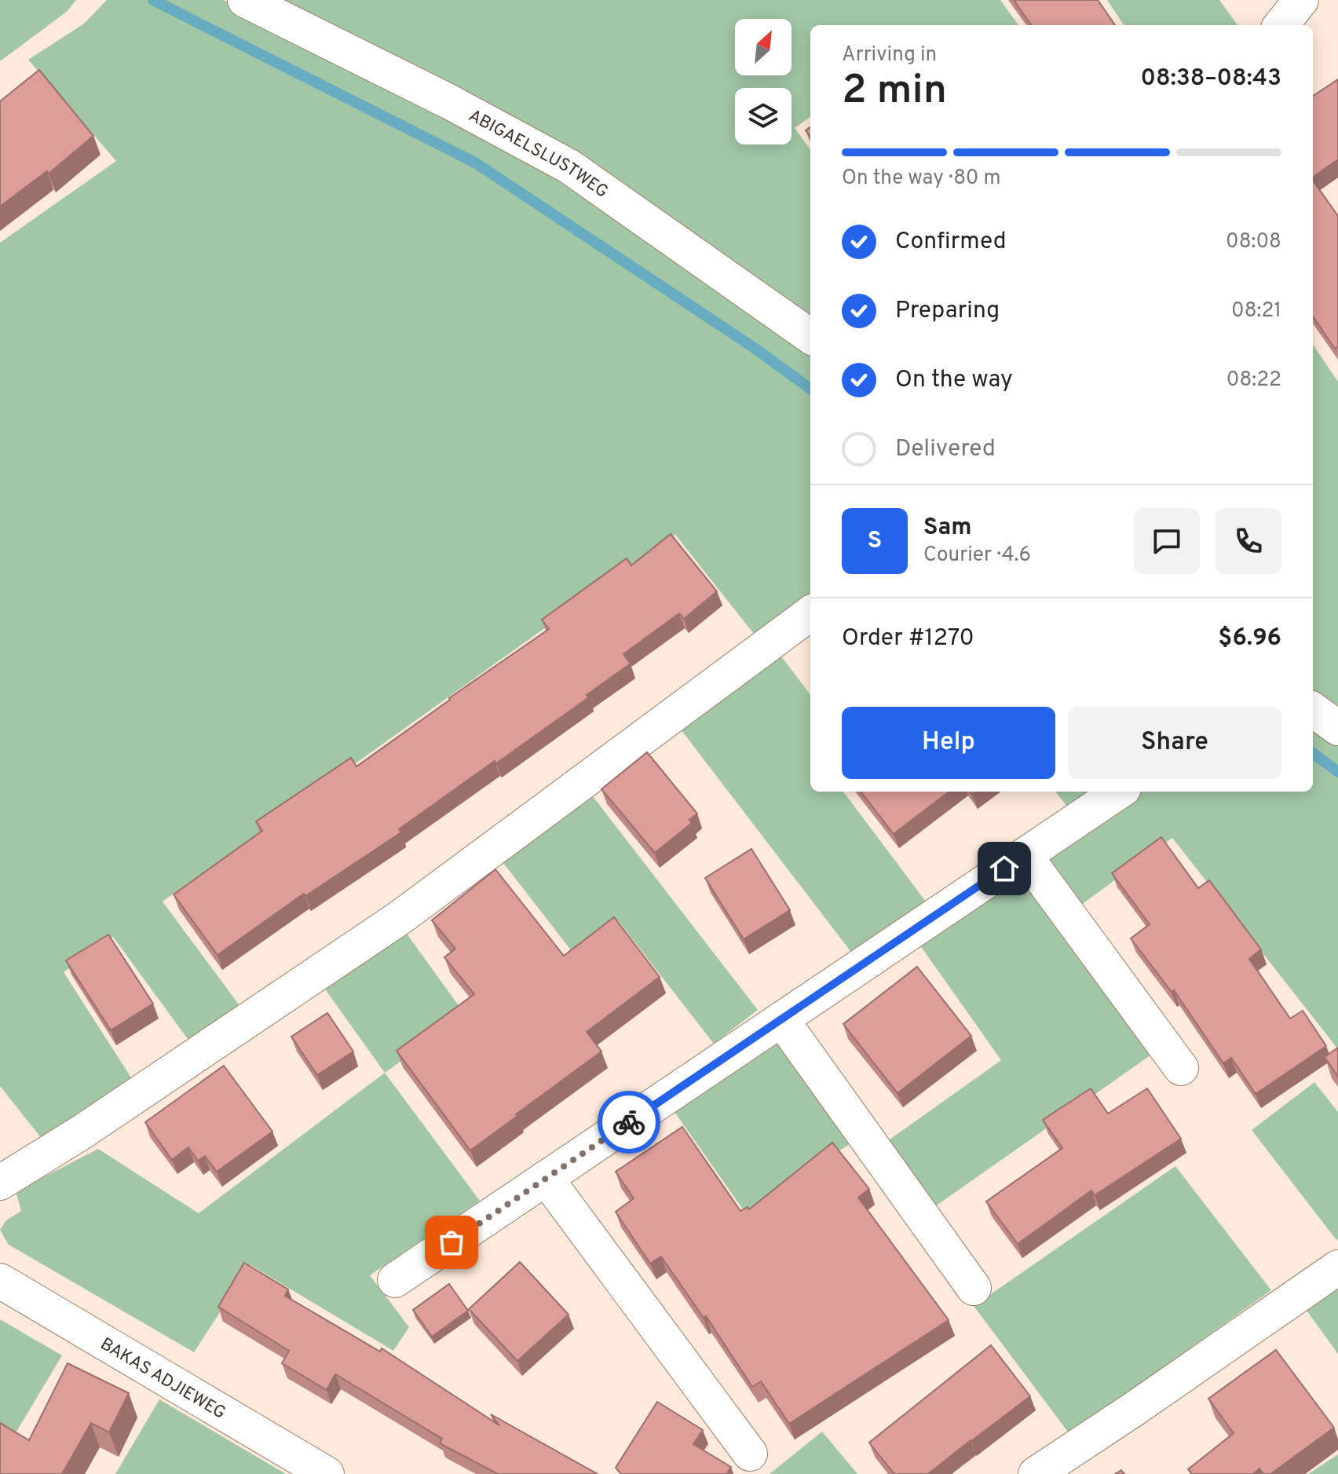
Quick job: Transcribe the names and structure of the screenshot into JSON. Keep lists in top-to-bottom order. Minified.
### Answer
{"streets":{"street":["ABIGAELSLUSTWEG","BAKAS ADJIEWEG"]},"north":"top right","page":{"heading":["2 min","Arriving in","08:38–08:43"],"panel":["Sam","Courier · 4.6","Order #1270","$6.96"],"bar":"On the way · 80 m","list":[["Confirmed","08:08"],["Preparing","08:21"],["On the way","08:22"],"Delivered"],"round":"S","buttons":["Help","Share"]}}
